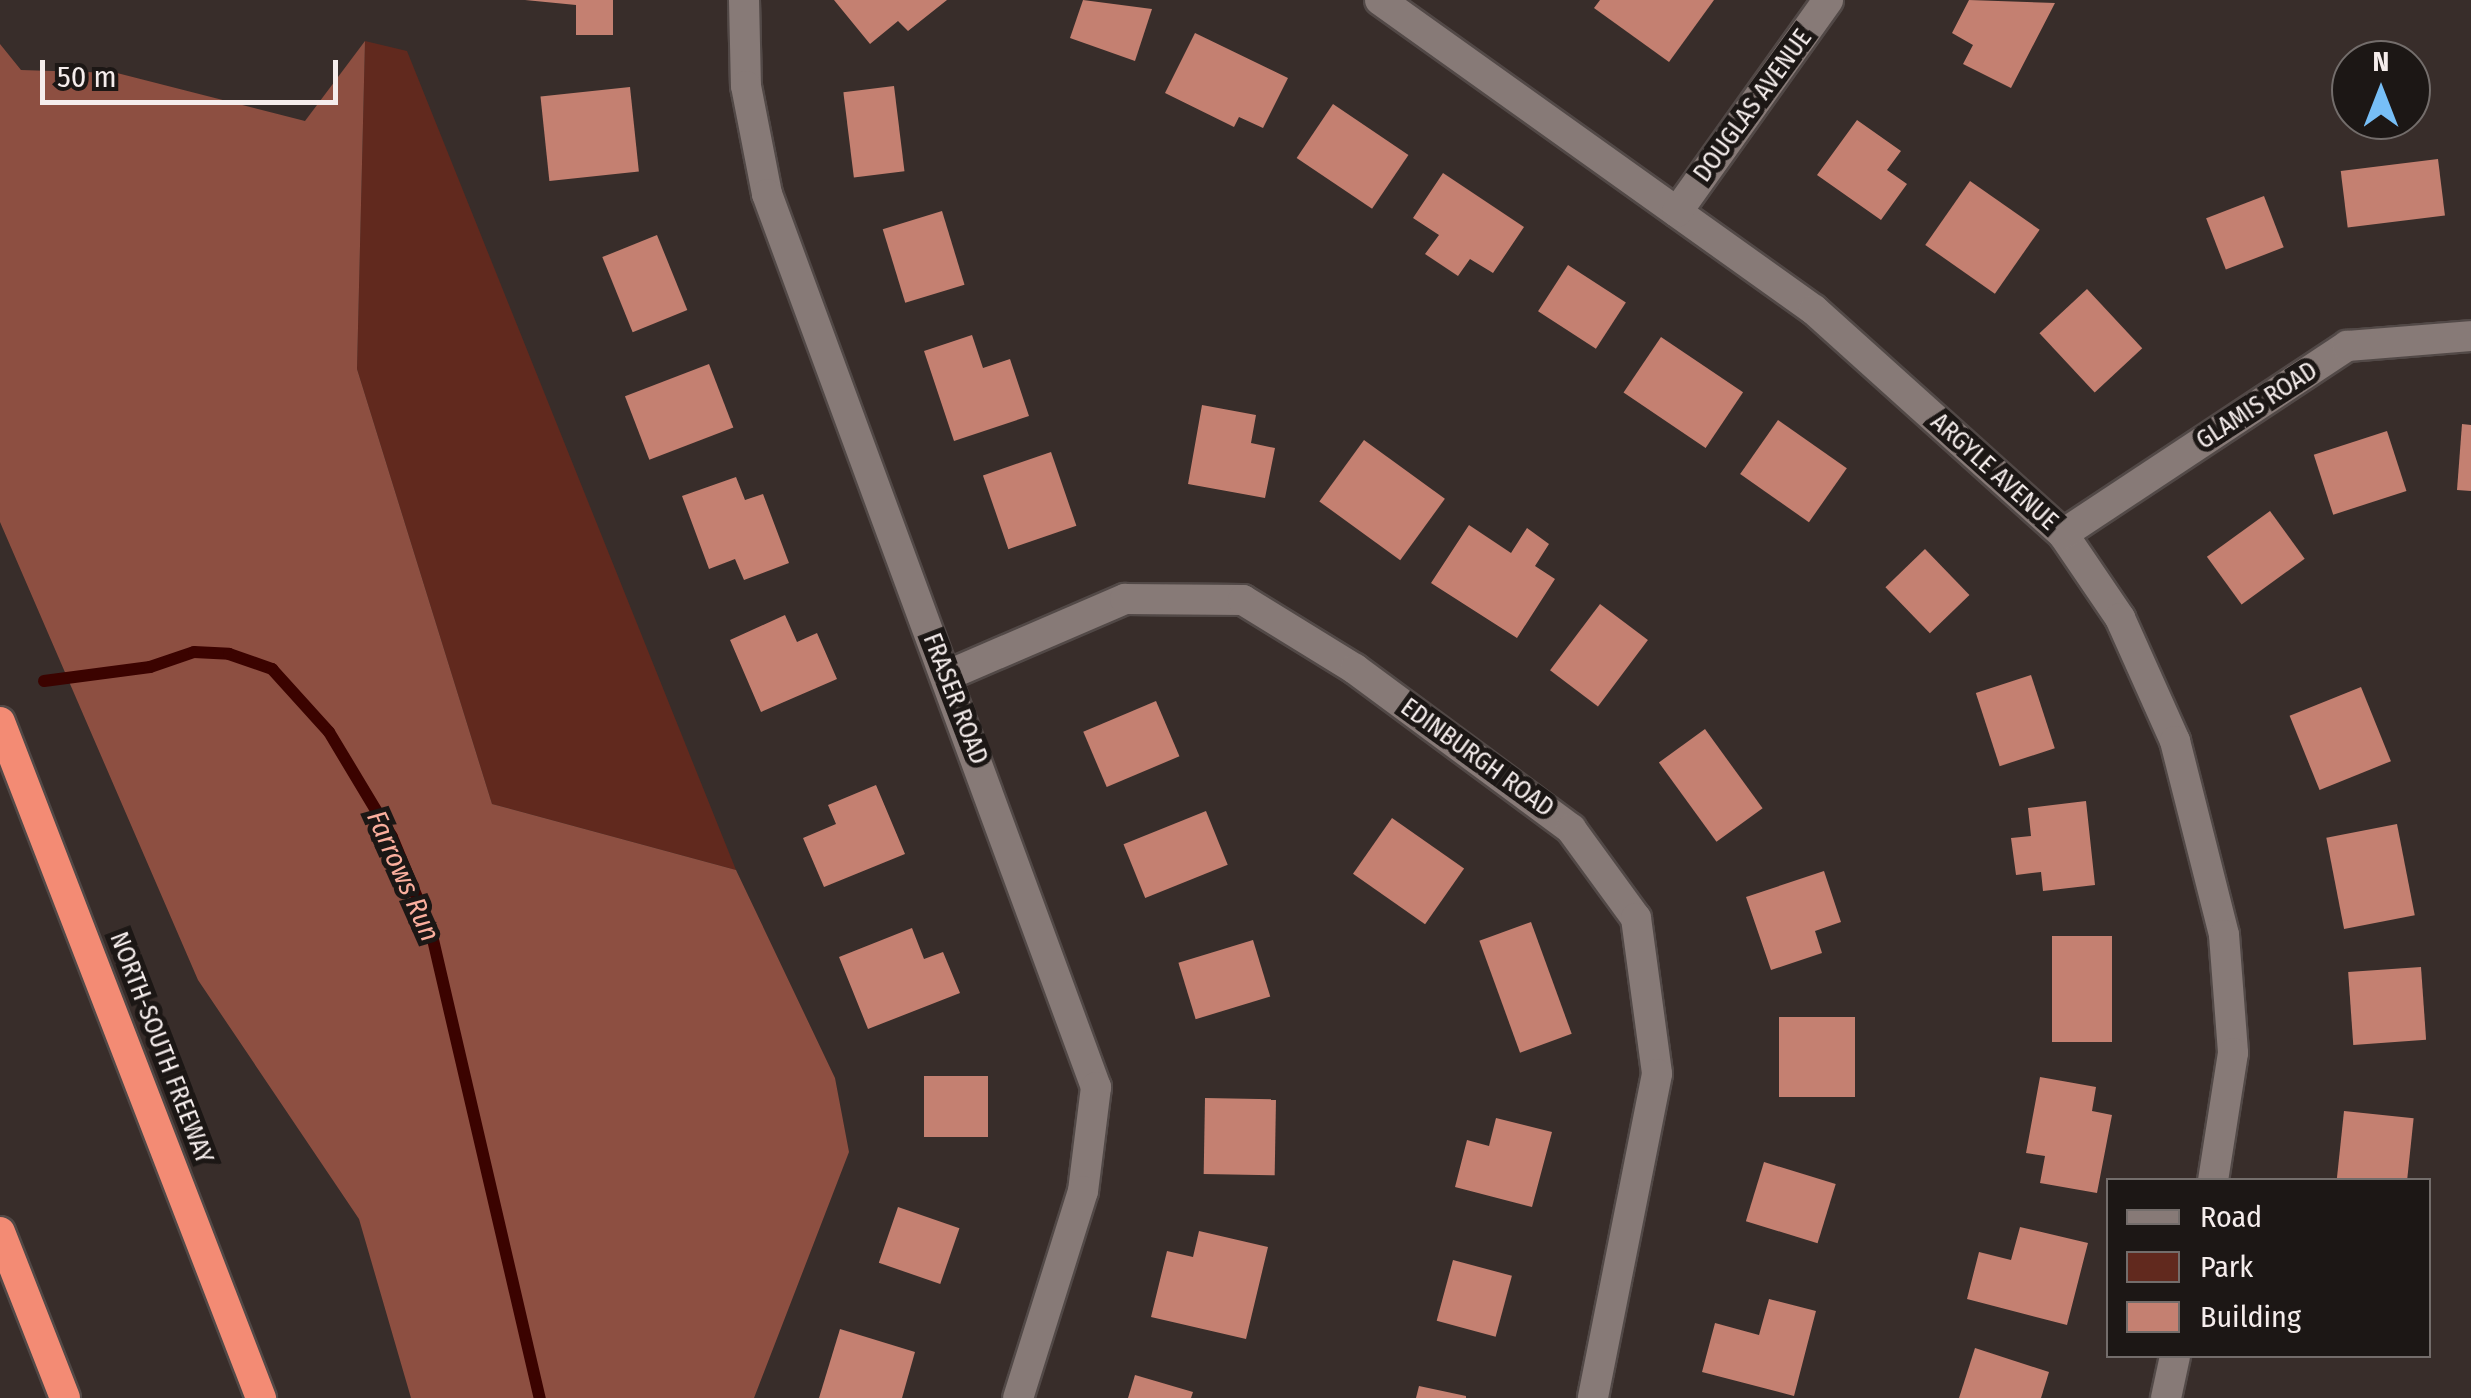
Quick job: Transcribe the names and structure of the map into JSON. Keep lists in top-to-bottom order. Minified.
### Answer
{"streets":{"highway":["NORTH-SOUTH FREEWAY"],"street":["DOUGLAS AVENUE","GLAMIS ROAD","ARGYLE AVENUE","FRASER ROAD","EDINBURGH ROAD"]},"crossings":[["DOUGLAS AVENUE","ARGYLE AVENUE"],["GLAMIS ROAD","ARGYLE AVENUE"],["FRASER ROAD","EDINBURGH ROAD"]],"water":["Farrows Run"],"legend":["Road","Park","Building"],"scale_bar":"50 m","north":"top"}
